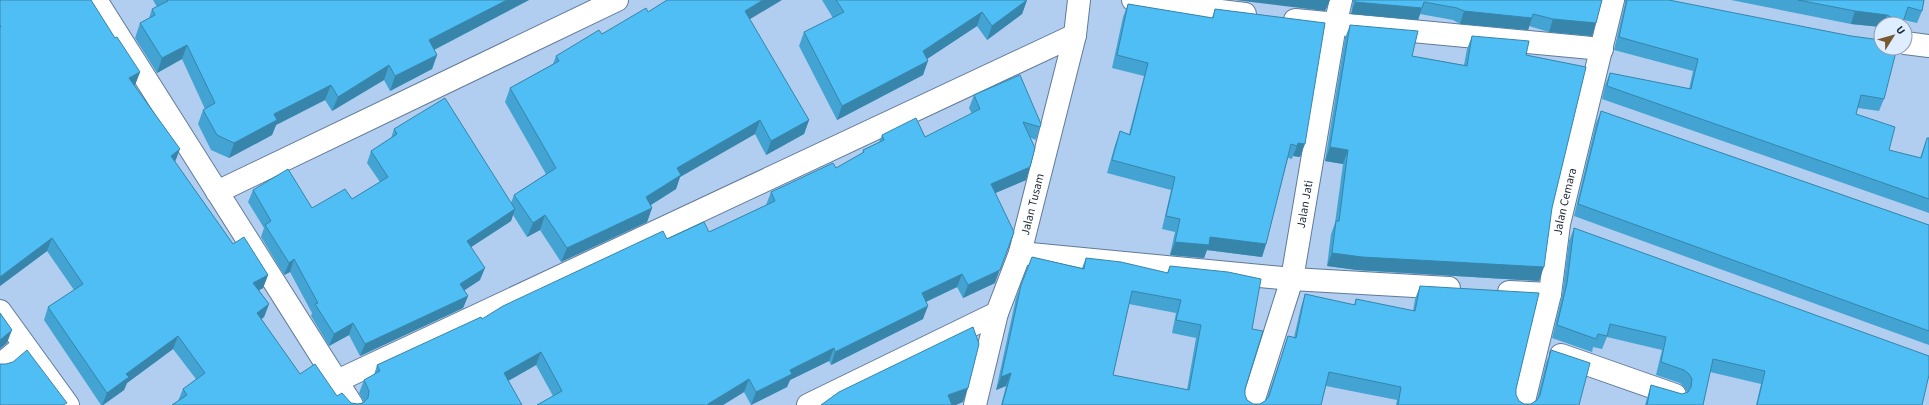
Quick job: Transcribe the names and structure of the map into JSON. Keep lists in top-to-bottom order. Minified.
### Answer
{"streets":{"street":["Jalan Cemara","Jalan Tusam","Jalan Jati"]},"north":"top right"}
